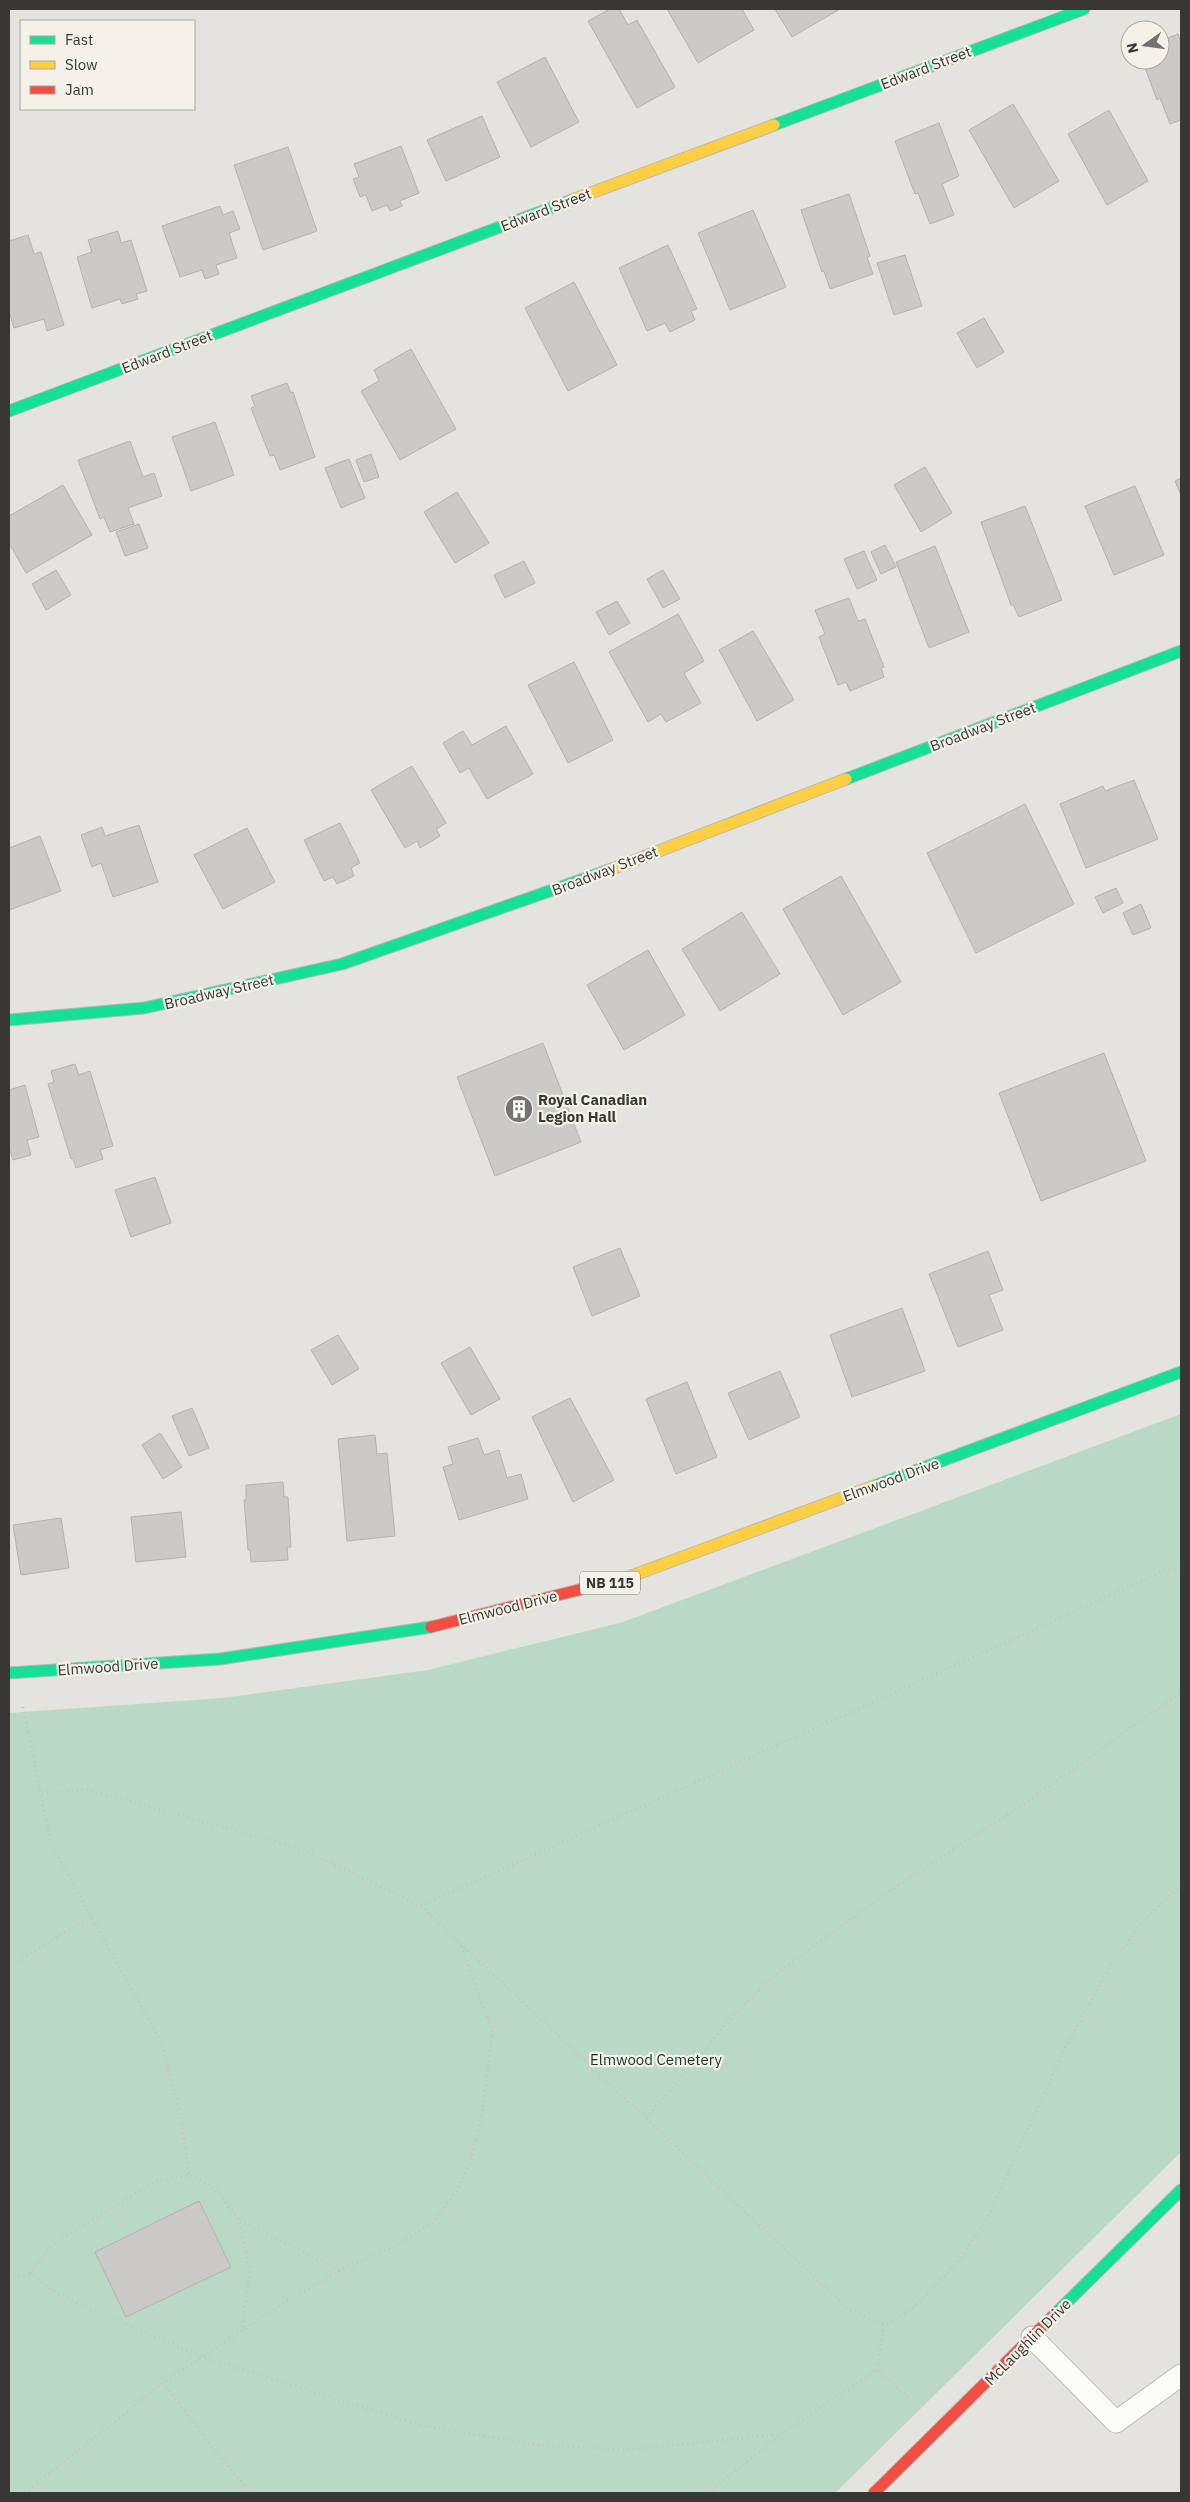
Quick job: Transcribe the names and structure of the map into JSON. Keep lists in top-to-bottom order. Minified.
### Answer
{"streets":{"street":["Edward Street","Broadway Street","Elmwood Drive","NB 115","McLaughlin Drive"]},"parks":["Elmwood Cemetery"],"places":{"building":["Royal Canadian Legion Hall"]},"legend":["Fast","Slow","Jam"],"north":"left"}
